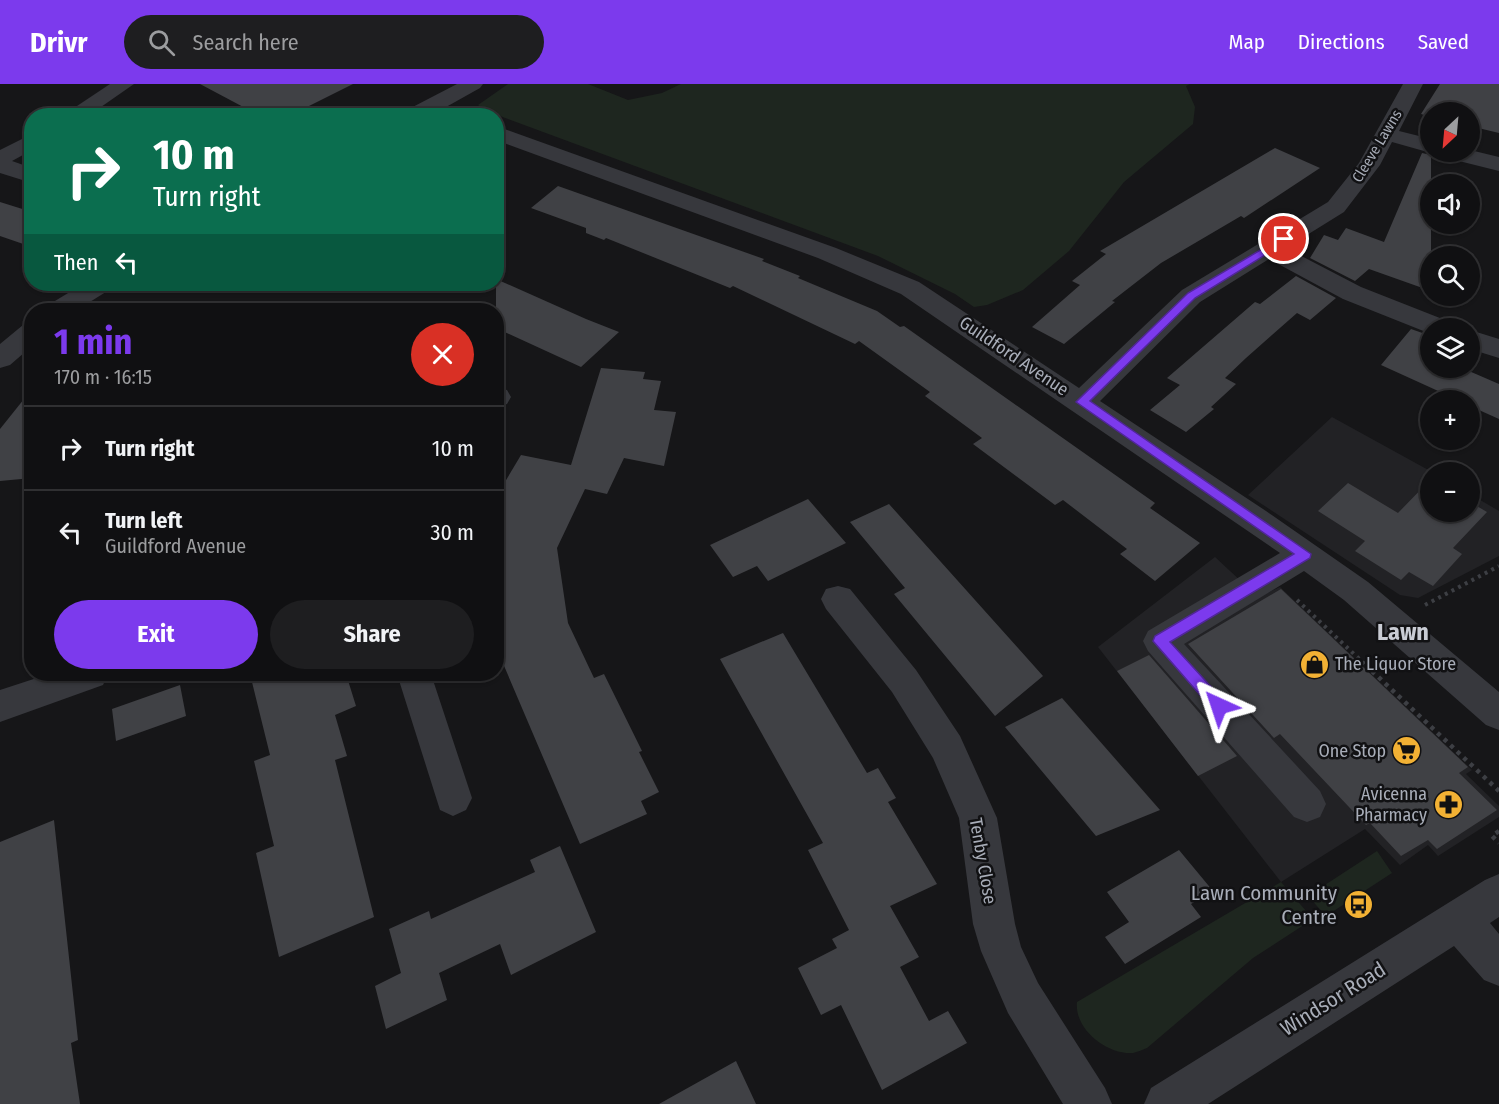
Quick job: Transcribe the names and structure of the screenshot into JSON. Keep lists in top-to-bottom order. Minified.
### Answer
{"streets":{"street":["Cleeve Lawns","Guildford Avenue","Tenby Close","Windsor Road"]},"crossings":[["Cleeve Lawns","Guildford Avenue"]],"districts":["Lawn"],"places":{"shop":["The Liquor Store"],"supermarket":["One Stop"],"pharmacy":["Avicenna Pharmacy"],"bus stop":["Lawn Community Centre"]},"north":"bottom left","page":{"header":"Drivr","search":"Search here","nav":["Map","Directions","Saved"],"map_buttons":["+","−"],"turn":["10 m","Turn right"],"then":"Then","heading":["1 min","170 m · 16:15"],"list":[{"name":"Turn right","value":"10 m"},{"name":"Turn left","note":"Guildford Avenue","value":"30 m"}],"buttons":["Exit","Share"]}}
